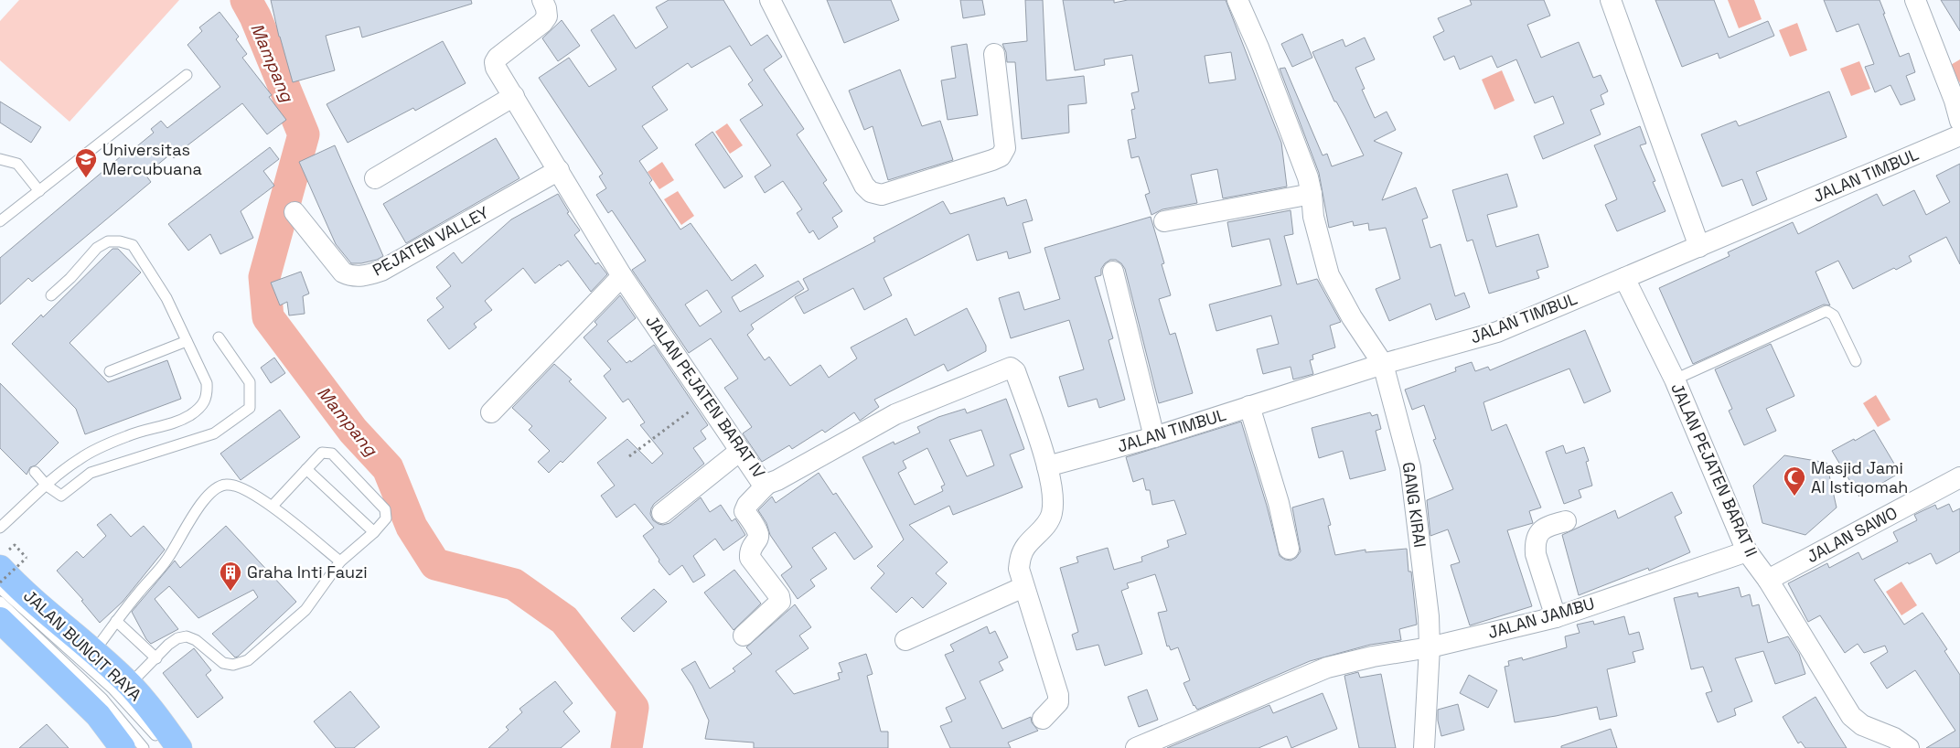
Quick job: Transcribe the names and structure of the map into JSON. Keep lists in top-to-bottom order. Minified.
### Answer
{"streets":{"main road":["JALAN BUNCIT RAYA"],"street":["JALAN TIMBUL","PEJATEN VALLEY","JALAN PEJATEN BARAT IV","JALAN PEJATEN BARAT II","GANG KIRAI","JALAN SAWO","JALAN JAMBU"]},"crossings":[["JALAN TIMBUL","JALAN PEJATEN BARAT IV"],["JALAN TIMBUL","JALAN PEJATEN BARAT II"],["JALAN TIMBUL","GANG KIRAI"],["PEJATEN VALLEY","JALAN PEJATEN BARAT IV"],["JALAN PEJATEN BARAT II","JALAN SAWO"],["JALAN PEJATEN BARAT II","JALAN JAMBU"],["GANG KIRAI","JALAN JAMBU"]],"water":["Mampang"],"places":{"school or university":["Universitas Mercubuana"],"mosque":["Masjid Jami Al Istiqomah"],"building":["Graha Inti Fauzi"]}}
